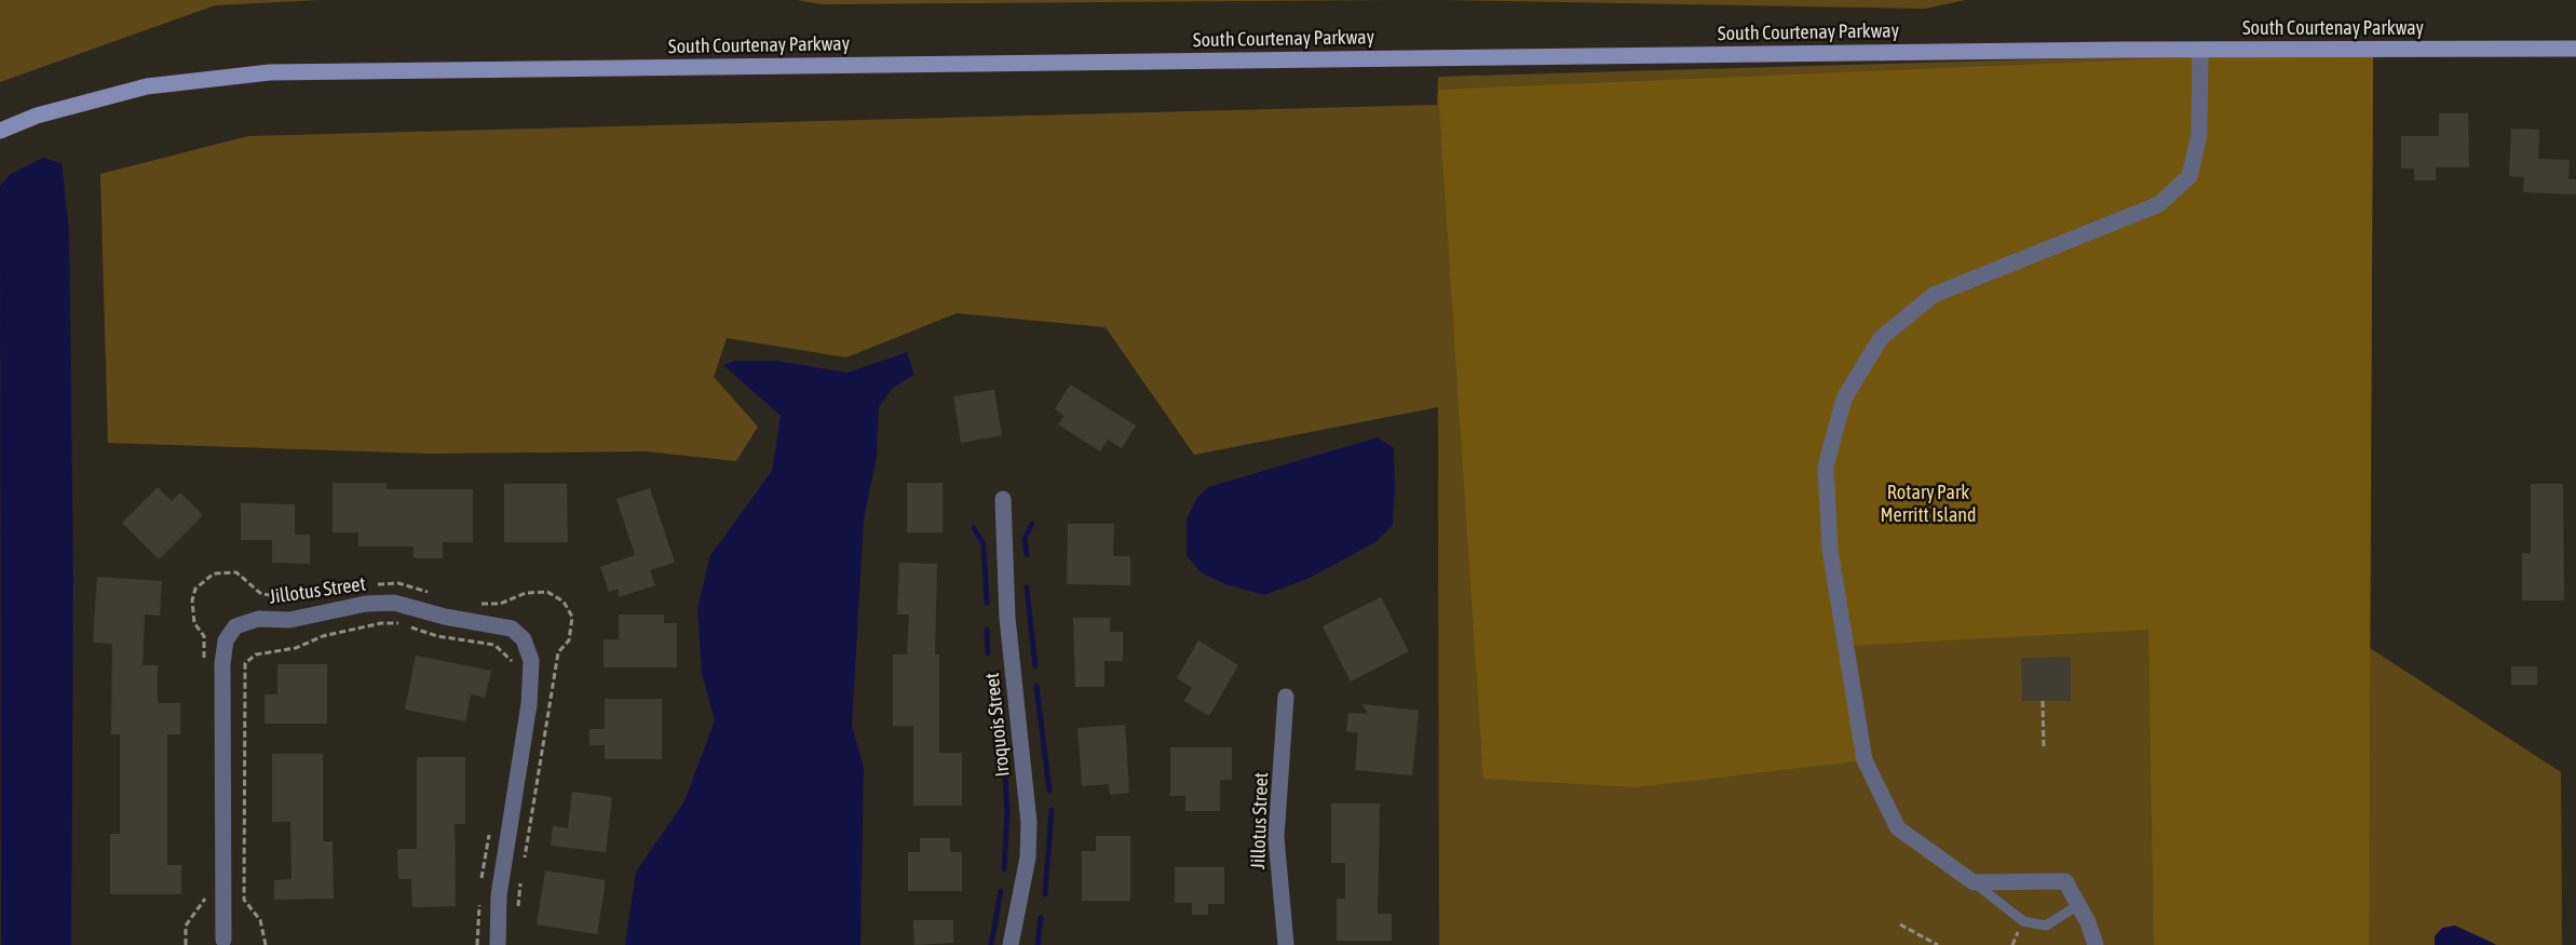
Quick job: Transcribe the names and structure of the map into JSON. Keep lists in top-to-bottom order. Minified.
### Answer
{"streets":{"main road":["South Courtenay Parkway"],"street":["Jillotus Street","Iroquois Street"]},"parks":["Rotary Park Merritt Island"]}
